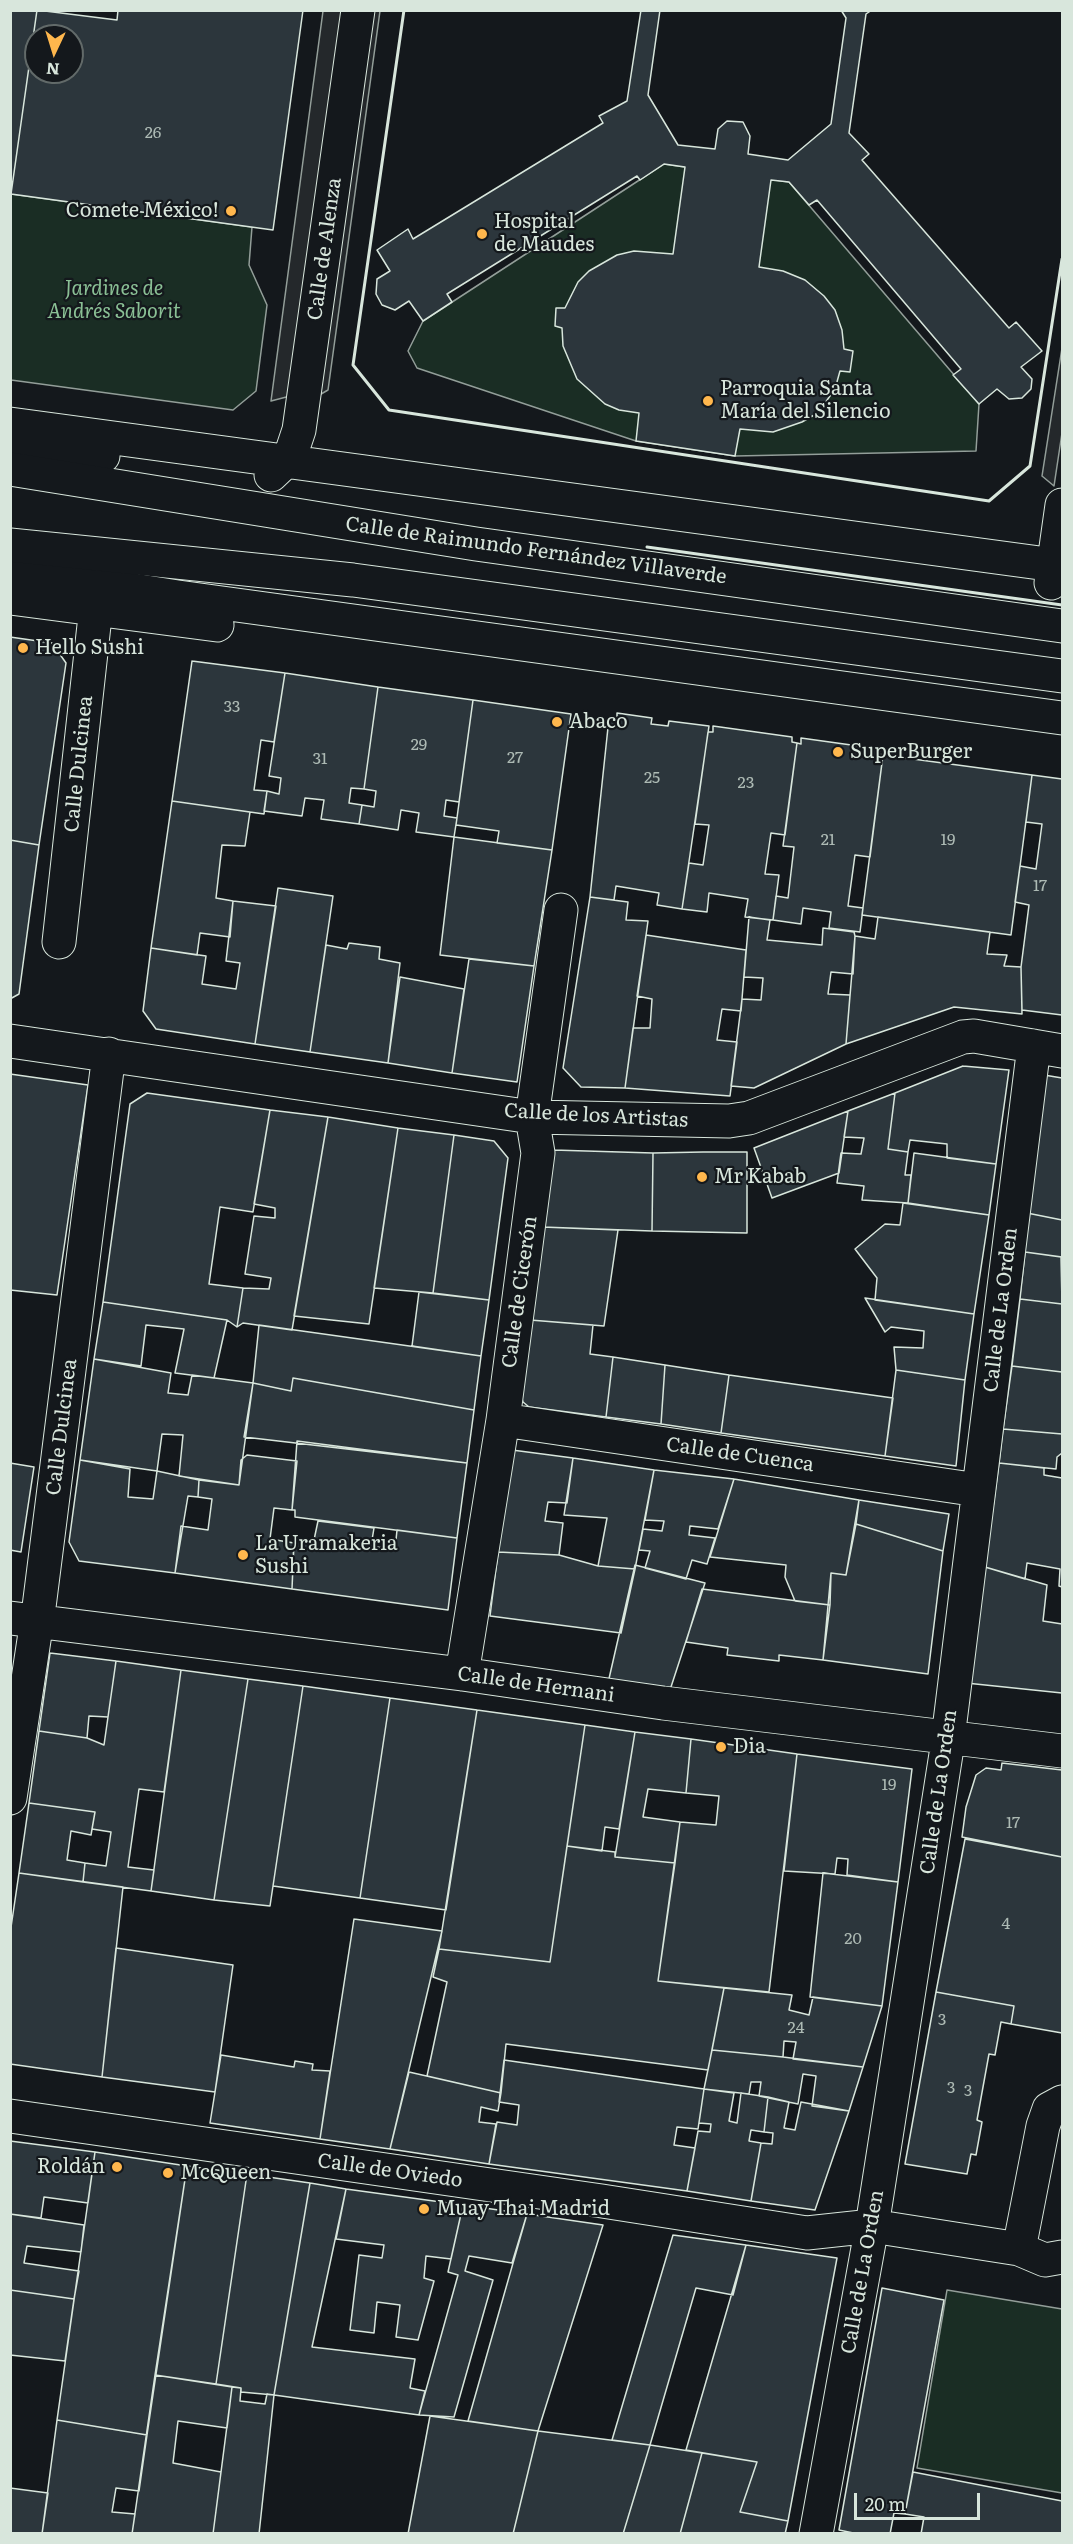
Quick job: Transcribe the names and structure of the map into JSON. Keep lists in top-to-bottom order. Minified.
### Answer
{"streets":{"street":["Calle de Alenza","Calle de Raimundo Fernández Villaverde","Calle Dulcinea","Calle de los Artistas","Calle de Cicerón","Calle de La Orden","Calle de Cuenca","Calle de Hernani","Calle de Oviedo"]},"crossings":[["Calle de Alenza","Calle de Raimundo Fernández Villaverde"],["Calle Dulcinea","Calle de los Artistas"],["Calle Dulcinea","Calle de Hernani"],["Calle de los Artistas","Calle de Cicerón"],["Calle de los Artistas","Calle de La Orden"],["Calle de Cicerón","Calle de Cuenca"],["Calle de Cicerón","Calle de Hernani"],["Calle de La Orden","Calle de Cuenca"],["Calle de La Orden","Calle de Hernani"],["Calle de La Orden","Calle de Oviedo"]],"parks":["Jardines de Andrés Saborit"],"places":["Comete México!","Hospital de Maudes","Parroquia Santa María del Silencio","Hello Sushi","Abaco","SuperBurger","Mr Kabab","La Uramakeria Sushi","Dia","Roldán","McQueen","Muay Thai Madrid"],"house_numbers":["26","33","29","27","31","25","23","21","19","17","19","17","4","20","3","24","3","3"],"scale_bar":"20 m","north":"bottom"}
